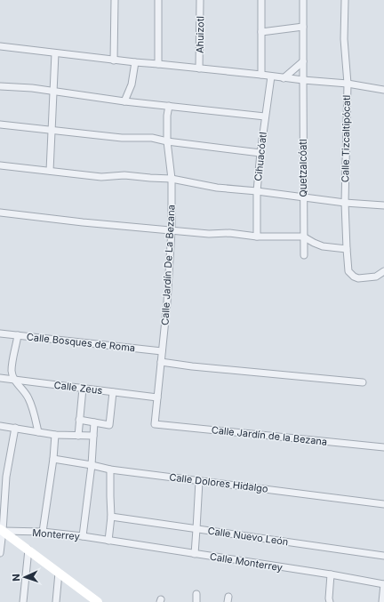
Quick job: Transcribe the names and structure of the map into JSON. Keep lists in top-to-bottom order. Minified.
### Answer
{"streets":{"street":["Ahuizotl","Calle Tizcaltipócatl","Cihuacóatl","Quetzalcóatl","Calle Jardín De La Bezana","Calle Bosques de Roma","Calle Zeus","Calle Jardín de la Bezana","Calle Dolores Hidalgo","Monterrey","Calle Nuevo León","Calle Monterrey"]},"crossings":[["Calle Jardín De La Bezana","Calle Bosques de Roma"],["Calle Jardín De La Bezana","Calle Zeus"],["Calle Jardín De La Bezana","Calle Jardín de la Bezana"],["Monterrey","Calle Monterrey"]],"north":"left"}
